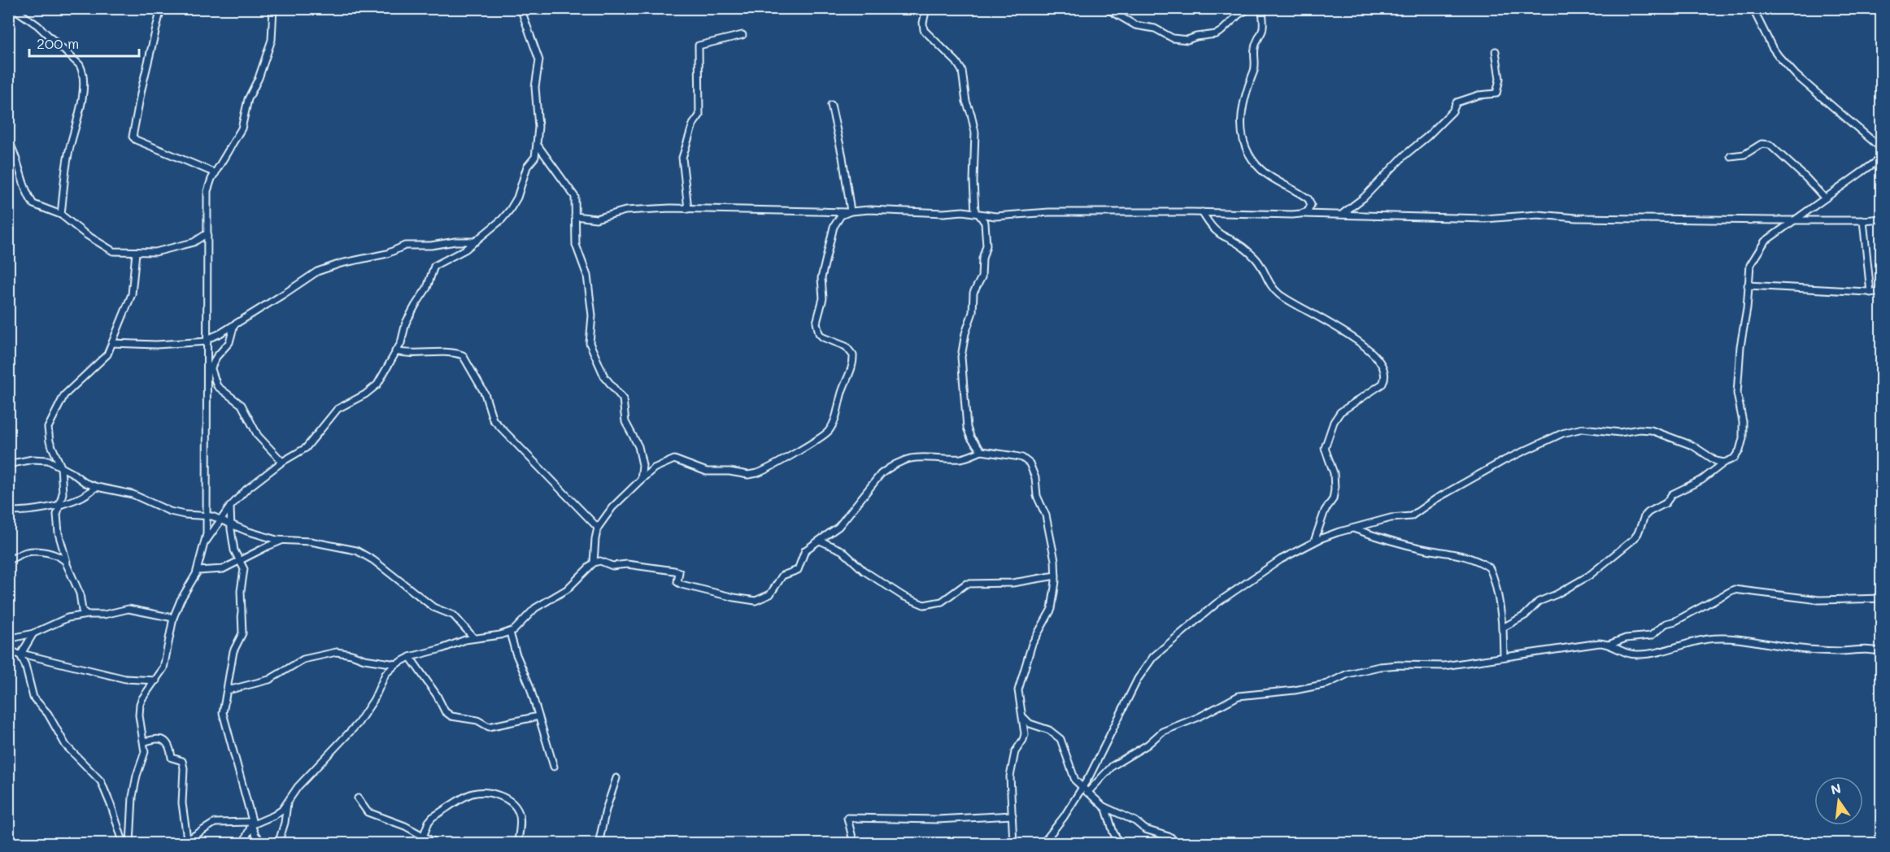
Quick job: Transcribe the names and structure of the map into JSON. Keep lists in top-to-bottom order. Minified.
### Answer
{"scale_bar":"200 m","north":"top"}
